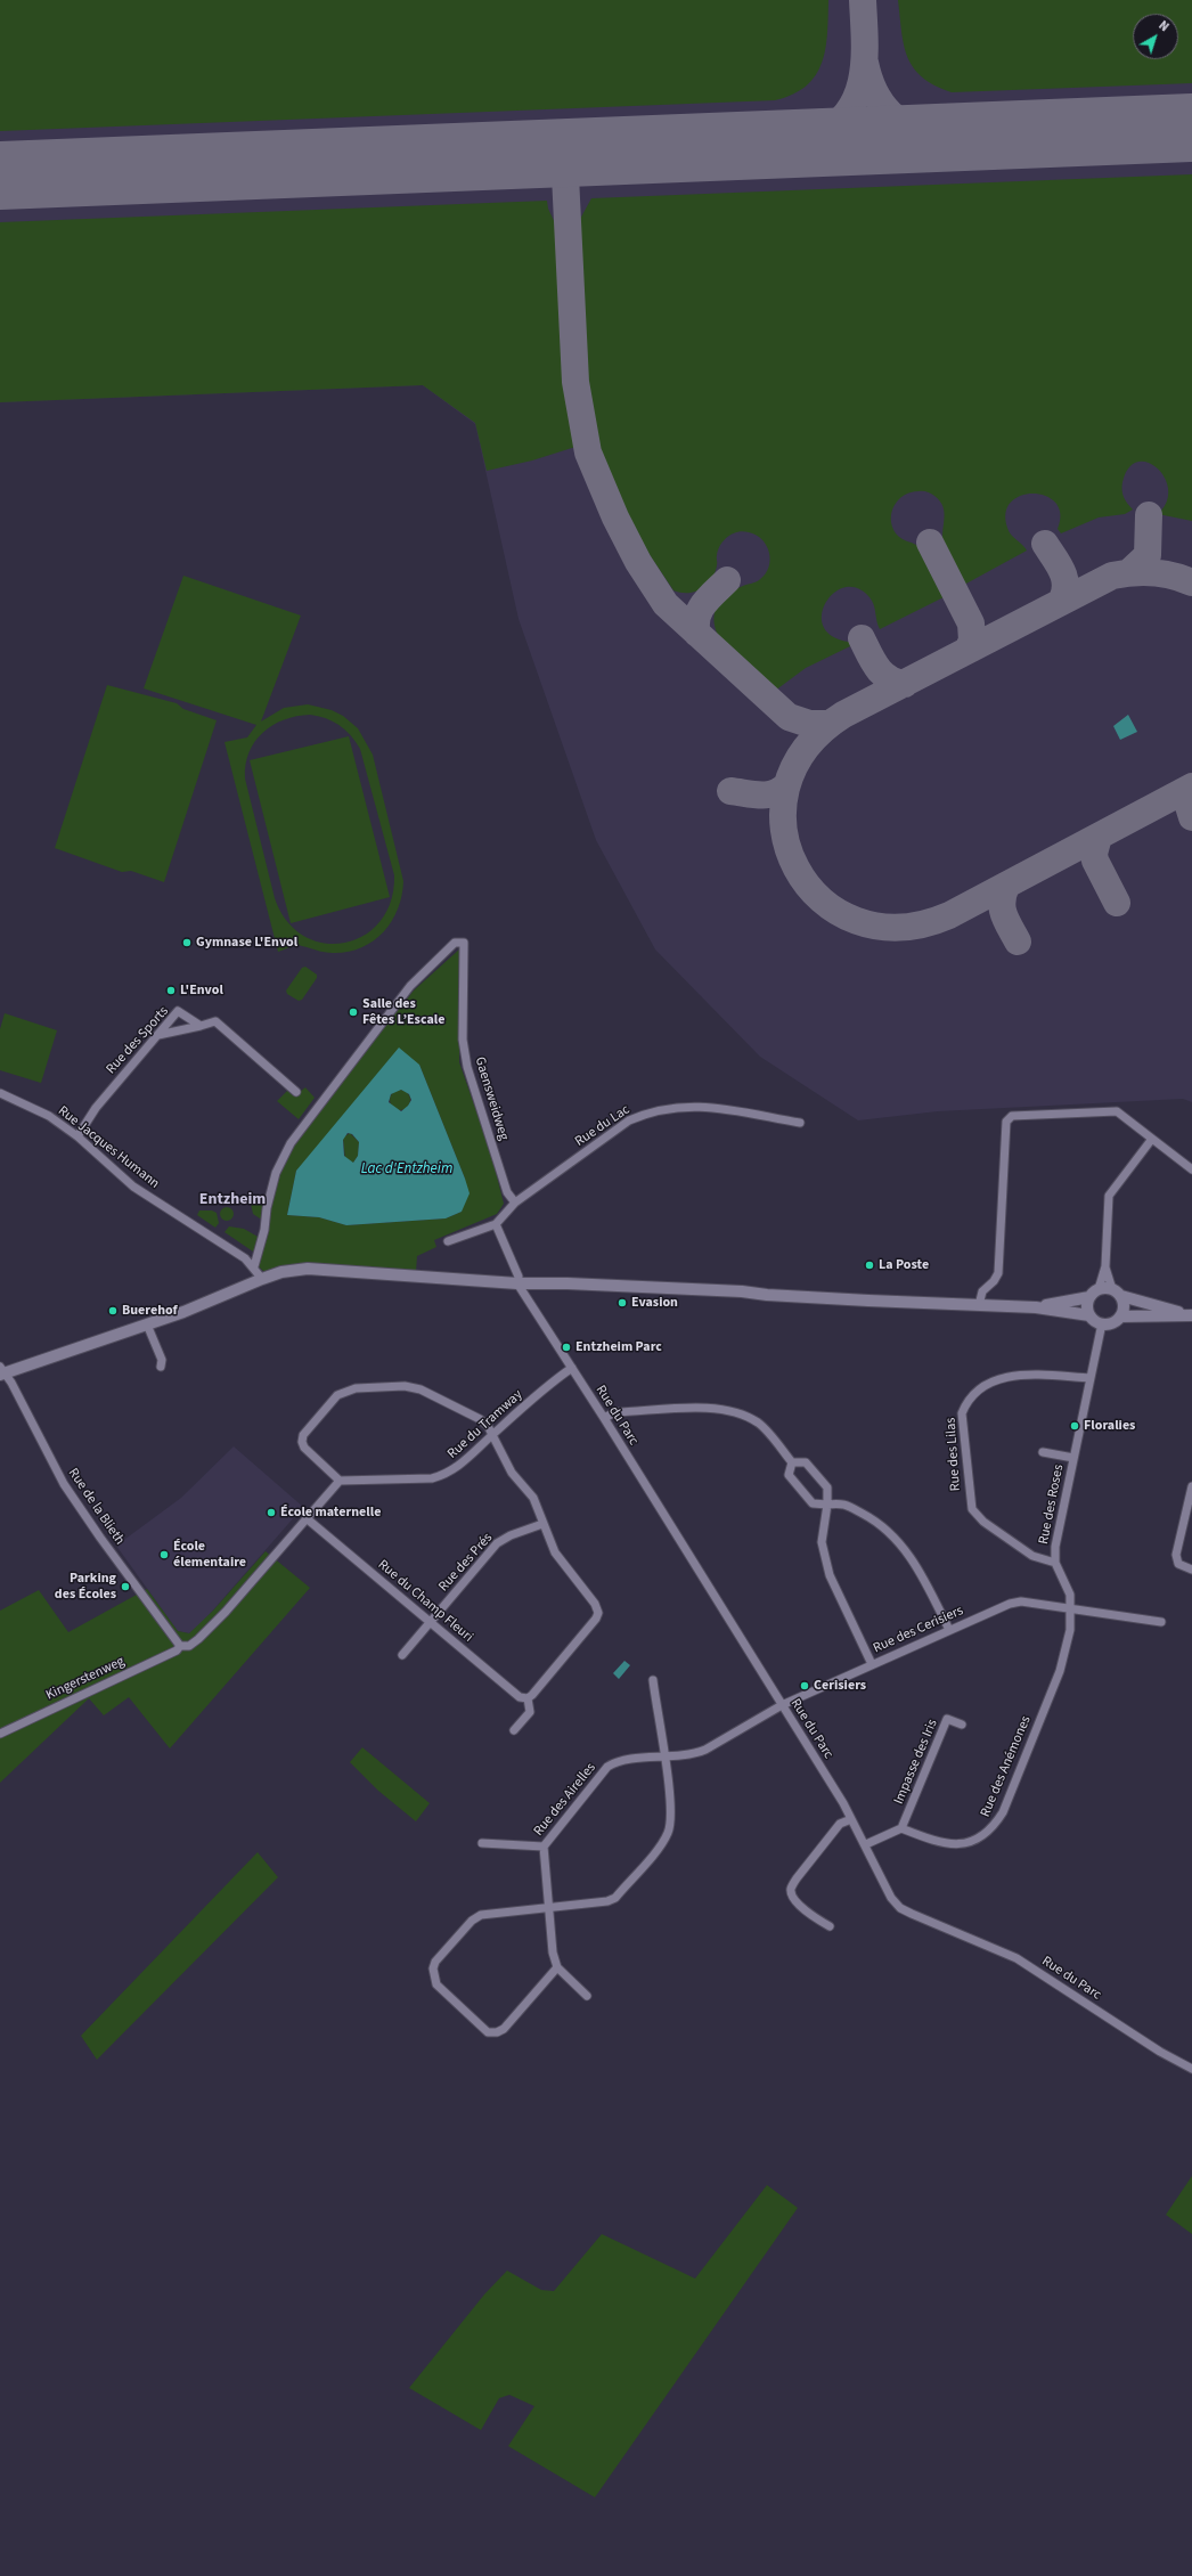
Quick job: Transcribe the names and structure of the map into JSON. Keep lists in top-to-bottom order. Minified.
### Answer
{"streets":{"street":["Rue des Sports","Gaensweidweg","Rue du Lac","Rue Jacques Humann","Rue du Parc","Rue du Tramway","Rue des Lilas","Rue des Roses","Rue de la Blieth","Rue des Prés","Rue du Champ Fleuri","Rue des Cerisiers","Kingerstenweg","Impasse des Iris","Rue des Anémones","Rue des Airelles"]},"crossings":[["Rue des Sports","Rue Jacques Humann"],["Gaensweidweg","Rue du Lac"],["Gaensweidweg","Rue Jacques Humann"],["Rue du Parc","Rue du Tramway"],["Rue du Parc","Rue des Cerisiers"],["Rue du Parc","Rue des Airelles"],["Rue des Lilas","Rue des Roses"],["Rue des Roses","Rue des Cerisiers"],["Rue des Roses","Rue des Anémones"],["Rue de la Blieth","Kingerstenweg"],["Rue des Prés","Rue du Champ Fleuri"],["Rue des Cerisiers","Rue des Anémones"],["Rue des Cerisiers","Rue des Airelles"],["Impasse des Iris","Rue des Anémones"]],"districts":["Entzheim"],"water":["Lac d'Entzheim"],"places":["Gymnase L'Envol","L'Envol","Salle des Fêtes L’Escale","La Poste","Evasion","Buerehof","Entzheim Parc","Floralies","École maternelle","École élementaire","Parking des Écoles","Cerisiers"],"north":"top right"}
